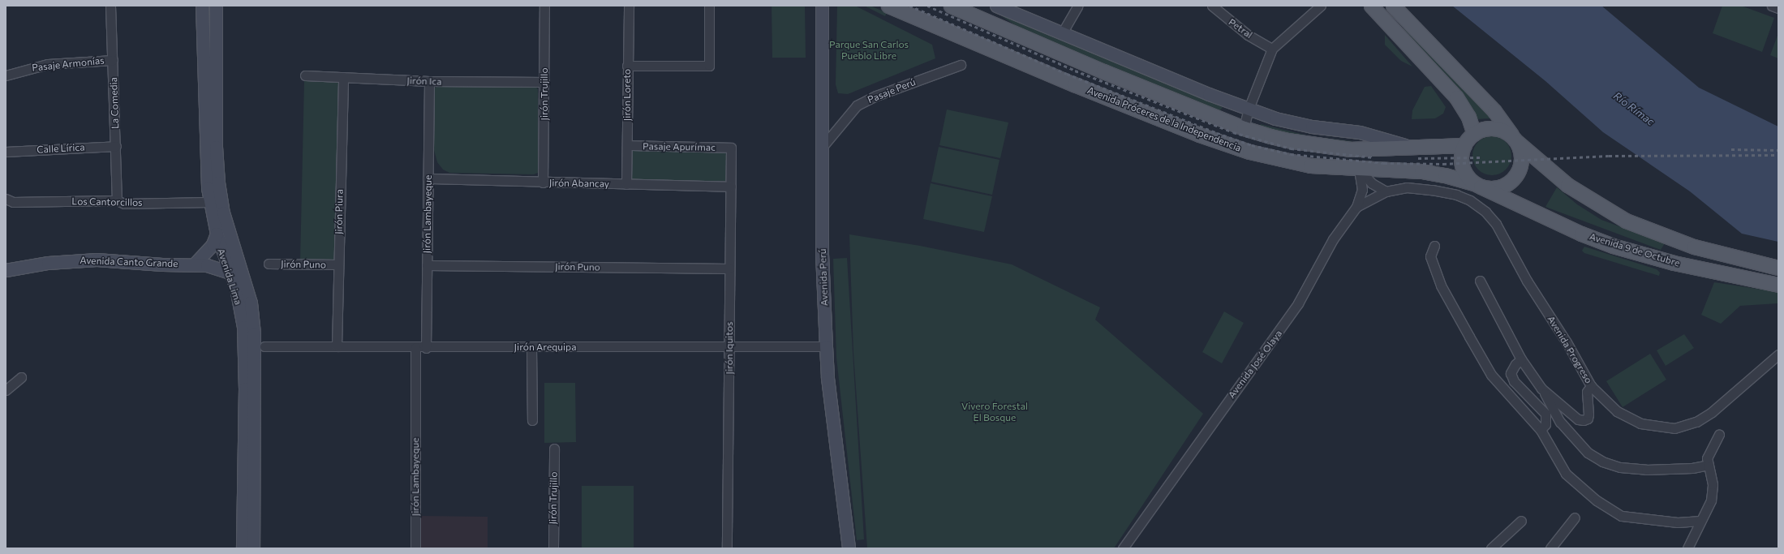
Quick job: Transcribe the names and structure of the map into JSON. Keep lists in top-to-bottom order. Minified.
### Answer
{"streets":{"main road":["Avenida Próceres de la Independencia","Avenida 9 de Octubre","Avenida Canto Grande","Avenida Lima","Avenida Perú"],"street":["Petral","Pasaje Armonías","Jirón Ica","Pasaje Perú","Jirón Trujillo","Jirón Loreto","La Comedia","Pasaje Apurímac","Calle Lírica","Jirón Abancay","Los Cantorcillos","Jirón Piura","Jirón Lambayeque","Jirón Puno","Jirón Arequipa","Jirón Iquitos","Avenida Progreso","Avenida José Olaya"]},"crossings":[["Pasaje Armonías","La Comedia"],["Jirón Ica","Jirón Trujillo"],["Jirón Ica","Jirón Piura"],["Jirón Ica","Jirón Lambayeque"],["Pasaje Perú","Avenida Perú"],["Jirón Trujillo","Jirón Abancay"],["Jirón Loreto","Pasaje Apurímac"],["Jirón Loreto","Jirón Abancay"],["La Comedia","Calle Lírica"],["La Comedia","Los Cantorcillos"],["Avenida Próceres de la Independencia","Avenida 9 de Octubre"],["Avenida Próceres de la Independencia","Avenida José Olaya"],["Pasaje Apurímac","Jirón Iquitos"],["Jirón Abancay","Jirón Lambayeque"],["Jirón Abancay","Jirón Iquitos"],["Los Cantorcillos","Avenida Lima"],["Jirón Piura","Jirón Puno"],["Jirón Piura","Jirón Arequipa"],["Jirón Lambayeque","Jirón Puno"],["Jirón Lambayeque","Jirón Arequipa"],["Avenida Canto Grande","Avenida Lima"],["Jirón Puno","Jirón Iquitos"],["Avenida Perú","Jirón Arequipa"],["Jirón Arequipa","Jirón Iquitos"],["Avenida Progreso","Avenida José Olaya"]],"water":["Río Rímac"],"parks":["Parque San Carlos Pueblo Libre","Vivero Forestal El Bosque"]}
